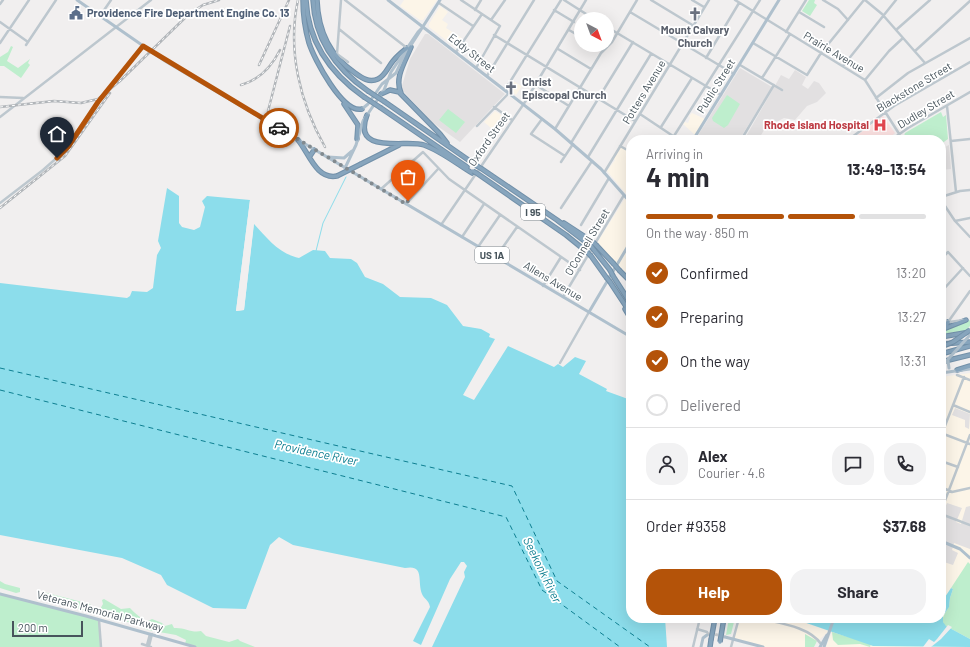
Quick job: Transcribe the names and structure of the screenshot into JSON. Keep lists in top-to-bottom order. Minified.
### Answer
{"streets":{"highway":["I 95"],"main road":["Eddy Street","Public Street","US 1A","Allens Avenue","Veterans Memorial Parkway"],"street":["Prairie Avenue","Blackstone Street","Potters Avenue","Dudley Street","Oxford Street","O'Connell Street"]},"crossings":[["Prairie Avenue","Public Street"],["Prairie Avenue","Blackstone Street"],["Prairie Avenue","Dudley Street"],["Eddy Street","Potters Avenue"],["Eddy Street","Oxford Street"],["Eddy Street","O'Connell Street"],["Oxford Street","Allens Avenue"],["O'Connell Street","Allens Avenue"]],"water":["Providence River","Seekonk River"],"places":{"public building":["Providence Fire Department Engine Co. 13"],"church":["Mount Calvary Church","Christ Episcopal Church"],"hospital":["Rhode Island Hospital"]},"scale_bar":"200 m","north":"bottom right","page":{"heading":["4 min","Arriving in","13:49–13:54"],"panel":["Alex","Courier · 4.6","Order #9358","$37.68"],"bar":"On the way · 850 m","list":[["Confirmed","13:20"],["Preparing","13:27"],["On the way","13:31"],"Delivered"],"buttons":["Help","Share"],"scale":"200 m"}}
